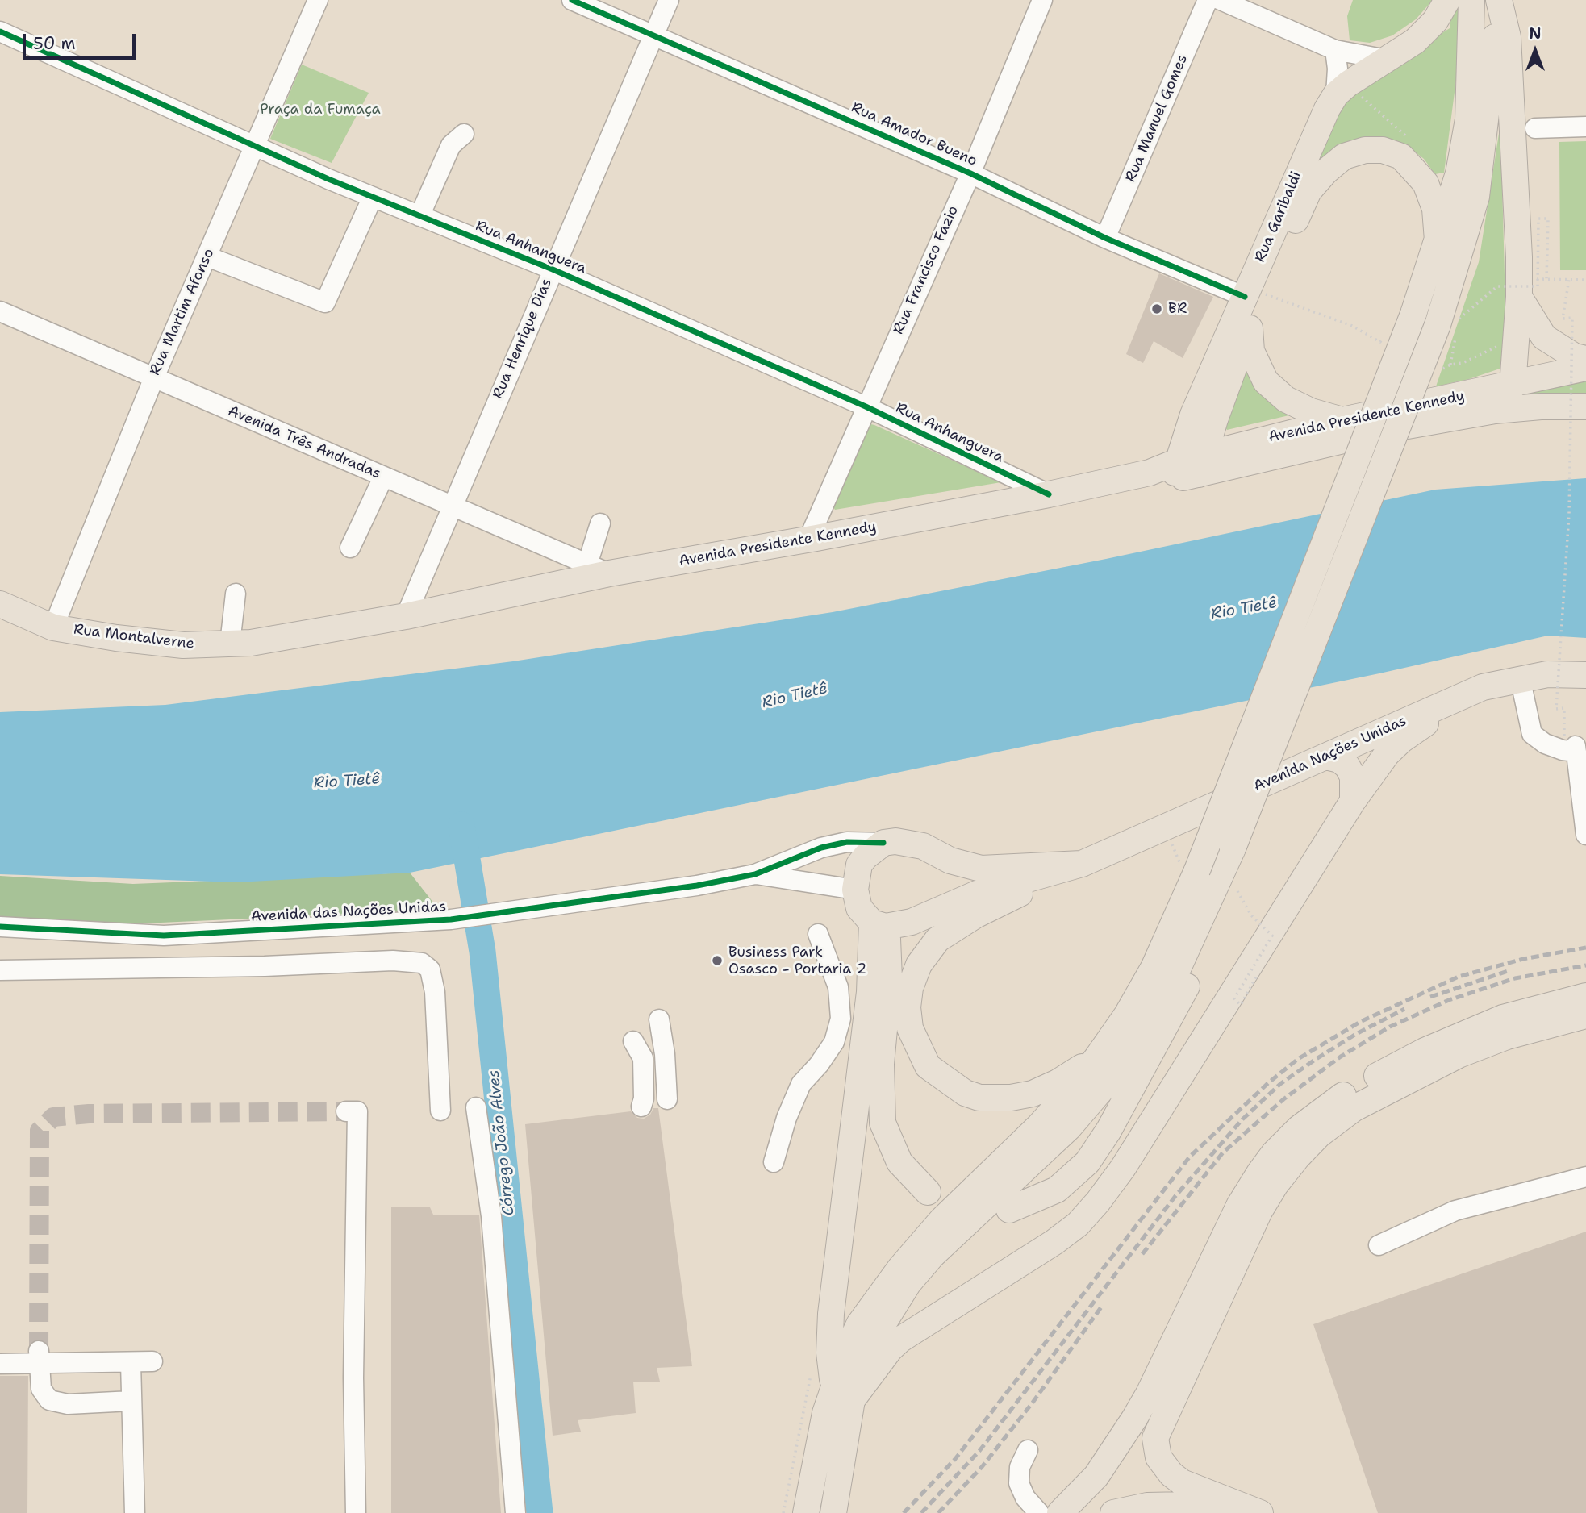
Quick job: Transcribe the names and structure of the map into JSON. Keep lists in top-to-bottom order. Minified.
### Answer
{"streets":{"main road":["Rua Garibaldi","Avenida Presidente Kennedy","Rua Montalverne","Avenida Nações Unidas"],"street":["Rua Manuel Gomes","Rua Amador Bueno","Rua Anhanguera","Rua Francisco Fazio","Rua Martim Afonso","Rua Henrique Dias","Avenida Três Andradas","Avenida das Nações Unidas"]},"crossings":[["Rua Manuel Gomes","Rua Amador Bueno"],["Rua Amador Bueno","Rua Garibaldi"],["Rua Amador Bueno","Rua Francisco Fazio"],["Rua Amador Bueno","Rua Henrique Dias"],["Rua Garibaldi","Avenida Presidente Kennedy"],["Rua Anhanguera","Rua Francisco Fazio"],["Rua Anhanguera","Rua Martim Afonso"],["Rua Anhanguera","Rua Henrique Dias"],["Rua Anhanguera","Avenida Presidente Kennedy"],["Rua Francisco Fazio","Avenida Presidente Kennedy"],["Rua Martim Afonso","Avenida Três Andradas"],["Rua Martim Afonso","Rua Montalverne"],["Rua Henrique Dias","Avenida Presidente Kennedy"],["Rua Henrique Dias","Avenida Três Andradas"],["Rua Henrique Dias","Rua Montalverne"],["Avenida Presidente Kennedy","Avenida Três Andradas"],["Avenida Presidente Kennedy","Rua Montalverne"]],"water":["Rio Tietê","Córrego João Alves"],"parks":["Praça da Fumaça"],"places":["BR","Business Park Osasco - Portaria 2"],"scale_bar":"50 m","north":"top"}
